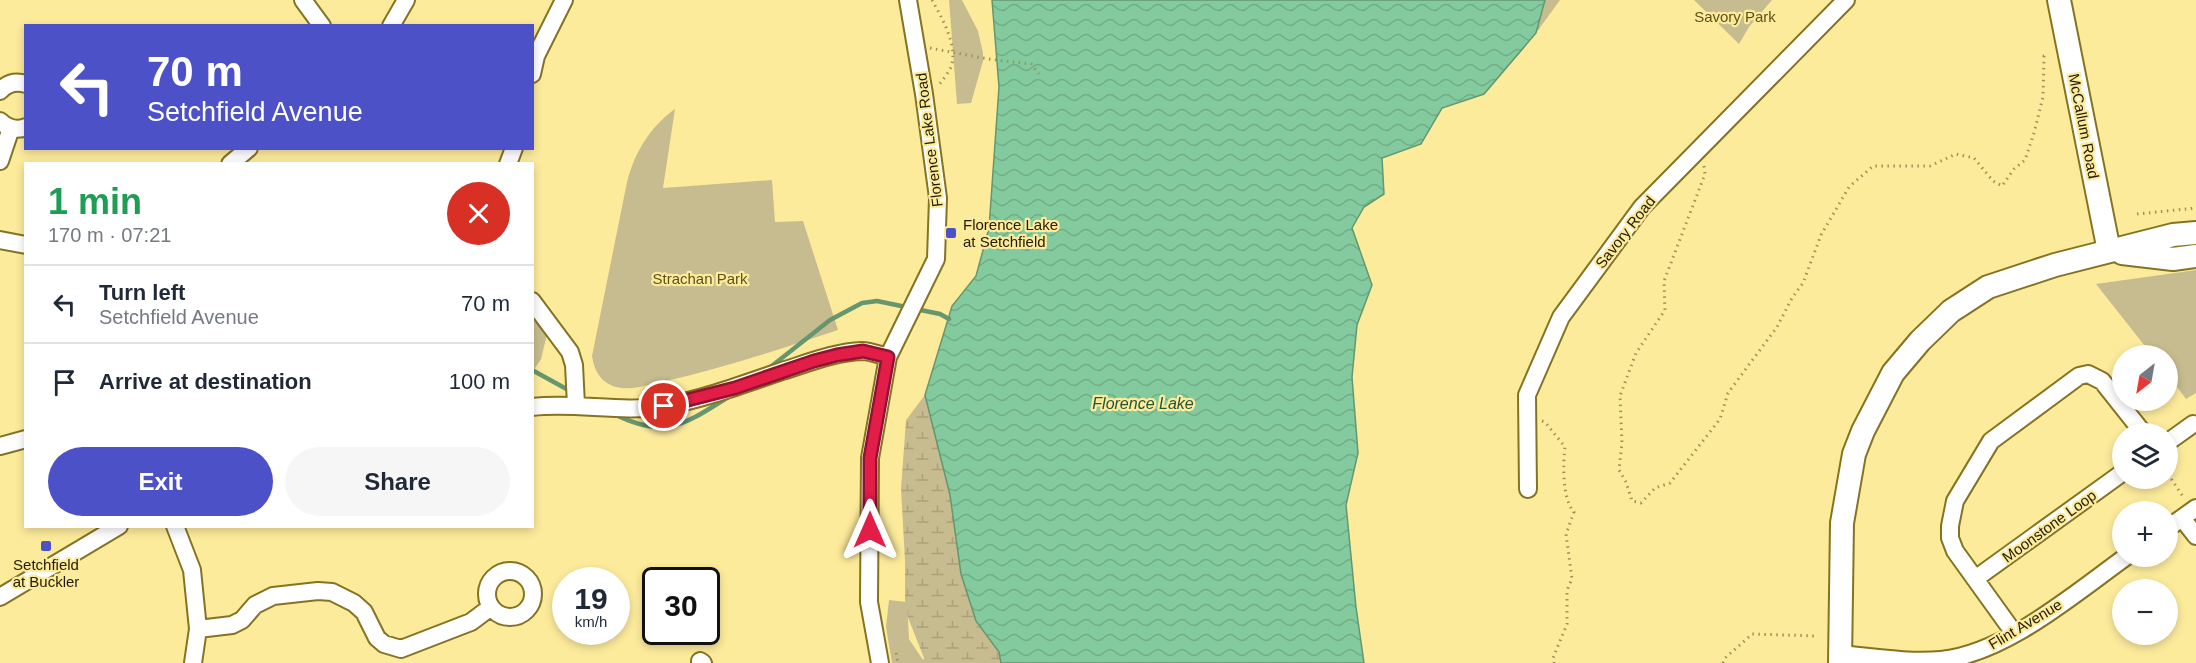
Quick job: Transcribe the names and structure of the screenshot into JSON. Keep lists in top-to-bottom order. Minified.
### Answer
{"streets":{"street":["McCallum Road","Florence Lake Road","Savory Road","Moonstone Loop","Flint Avenue"]},"water":["Florence Lake"],"parks":["Savory Park","Strachan Park"],"places":{"transit":["Florence Lake at Setchfield","Setchfield at Buckler"]},"north":"bottom left","page":{"turn":["70 m","Setchfield Avenue"],"heading":["1 min","170 m · 07:21"],"list":[{"name":"Turn left","note":"Setchfield Avenue","value":"70 m"},{"name":"Arrive at destination","value":"100 m"}],"map_buttons":["+","−"],"buttons":["Exit","Share"],"speed":"19 km/h","limit":"30"}}
